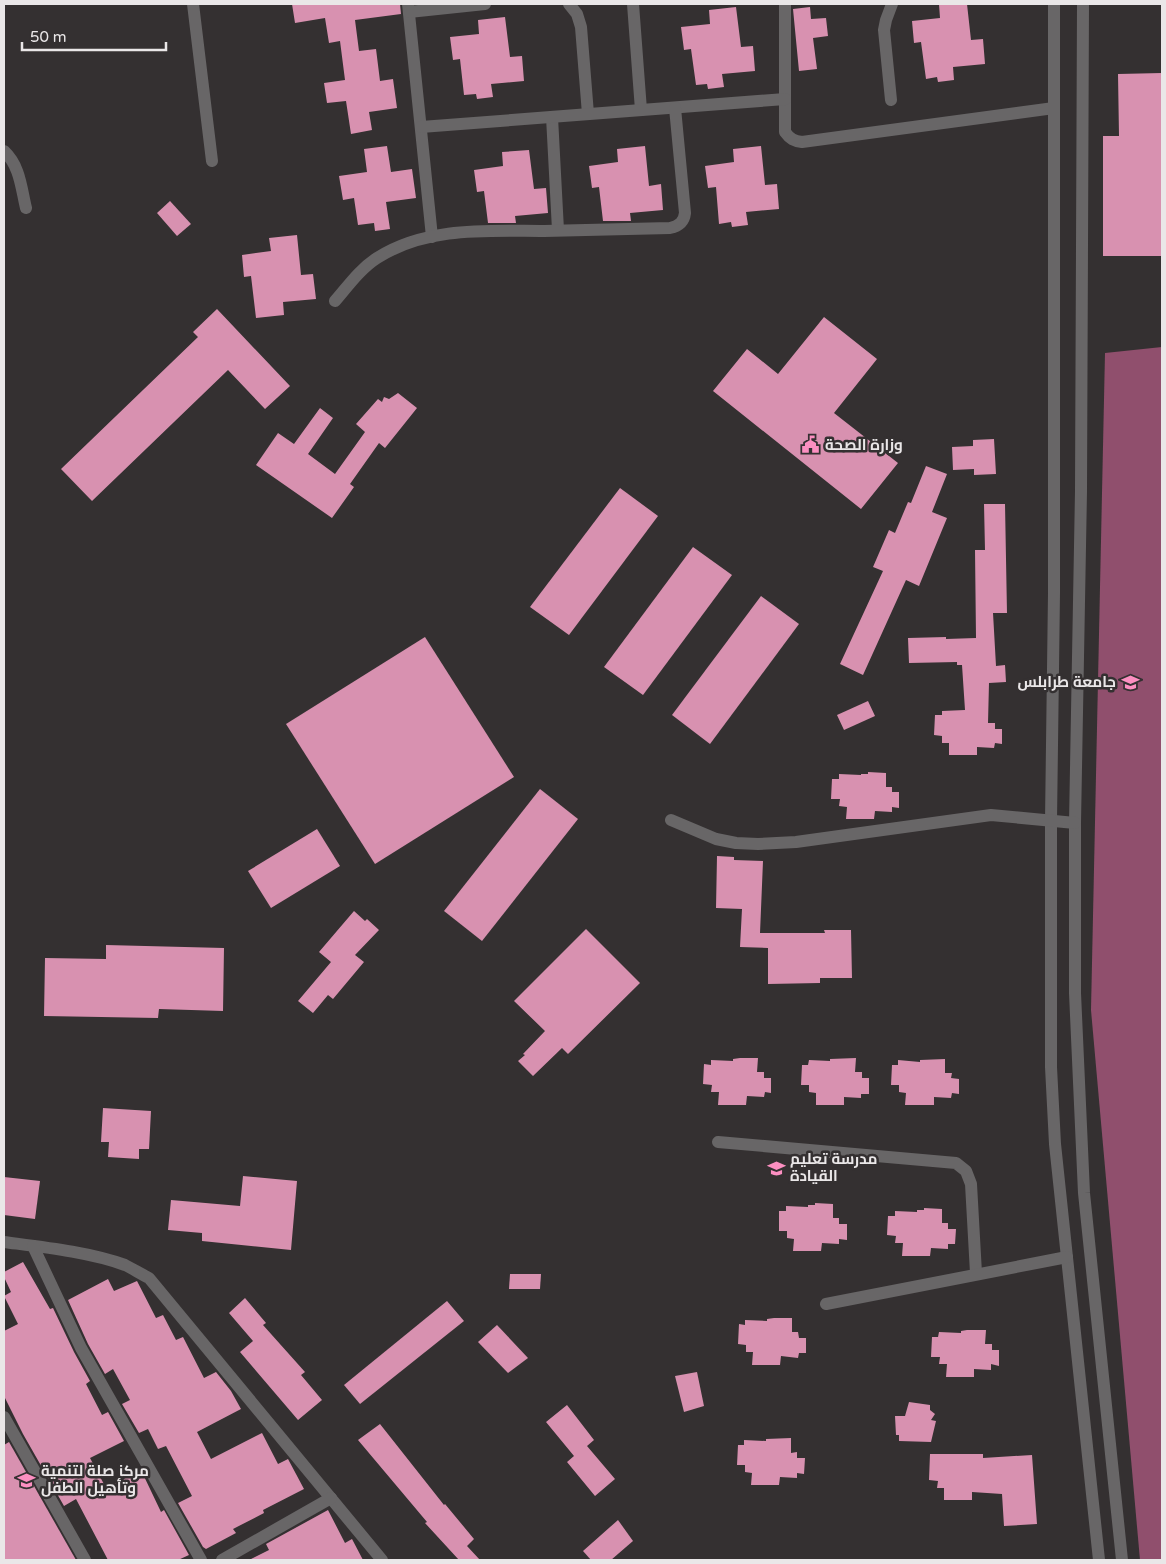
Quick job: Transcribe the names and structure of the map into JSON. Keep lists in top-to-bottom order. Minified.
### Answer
{"places":{"public building":["وزارة الصحة"],"school or university":["جامعة طرابلس","مدرسة تعليم القيادة","مركز صلة لتنمية وتأهيل الطفل"]},"scale_bar":"50 m"}
